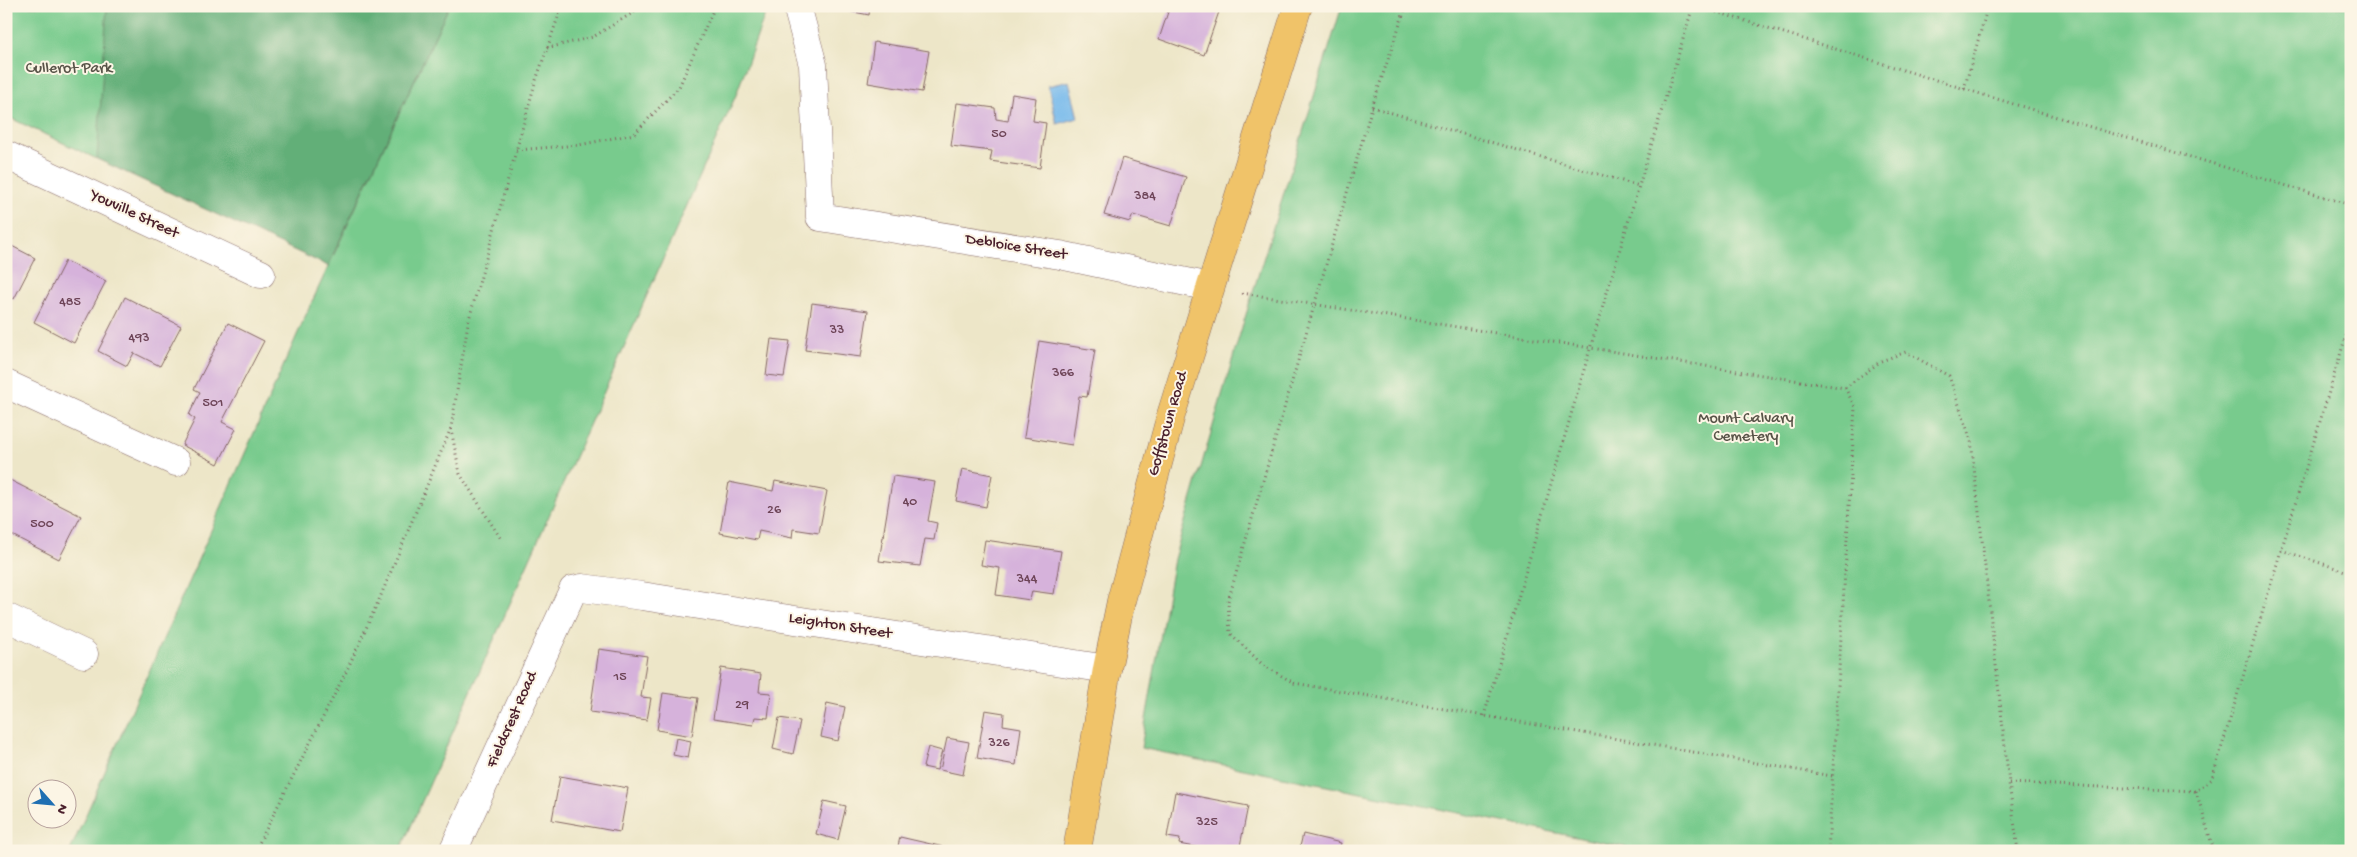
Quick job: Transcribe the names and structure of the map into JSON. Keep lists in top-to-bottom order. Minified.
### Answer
{"streets":{"main road":["Goffstown Road"],"street":["Youville Street","Debloice Street","Leighton Street","Fieldcrest Road"]},"crossings":[["Debloice Street","Goffstown Road"],["Goffstown Road","Leighton Street"],["Leighton Street","Fieldcrest Road"]],"parks":["Cullerot Park","Mount Calvary Cemetery"],"house_numbers":["50","384","485","33","493","366","501","40","26","500","344","15","29","326","325"],"north":"bottom right"}
